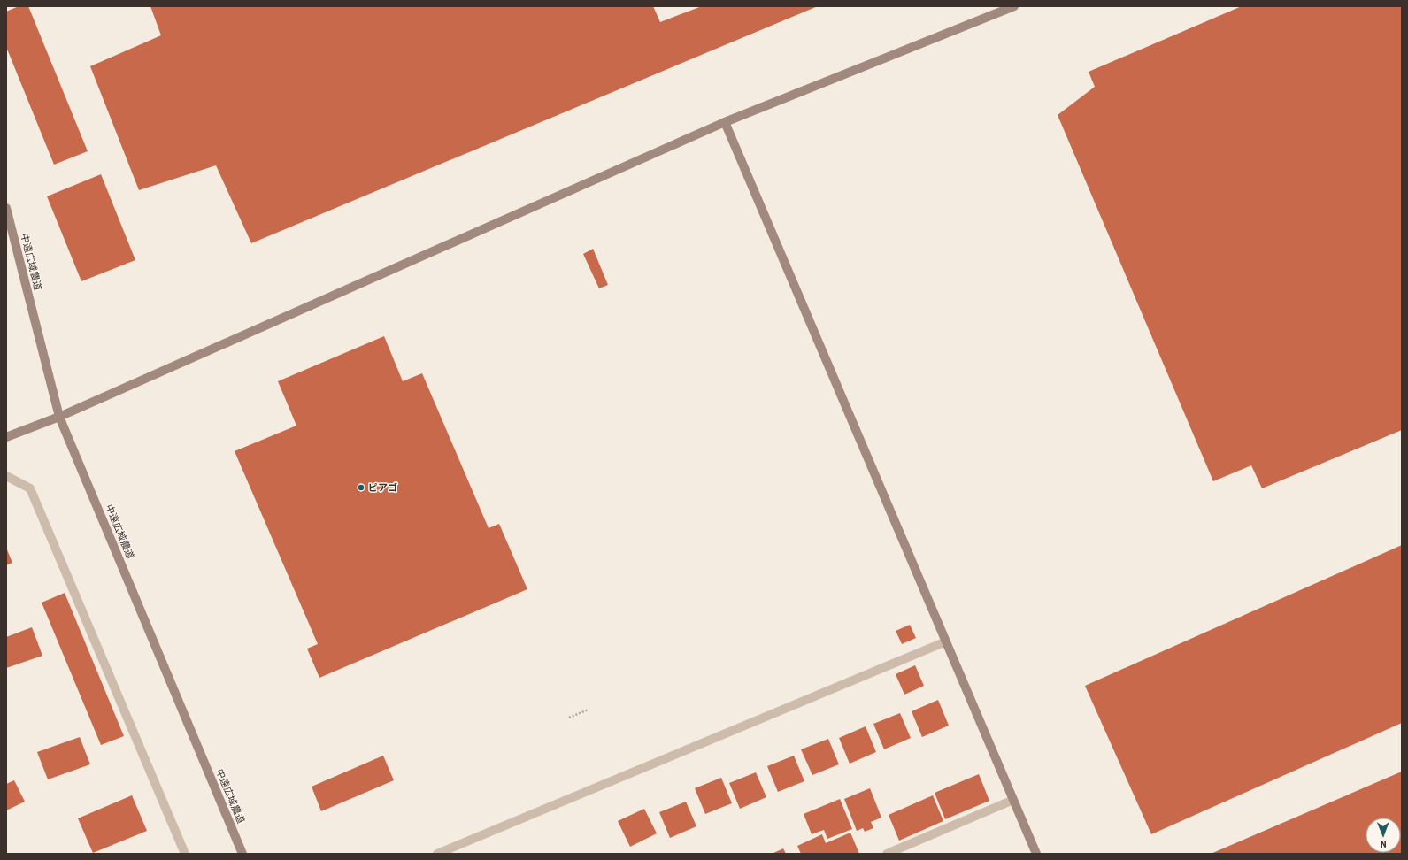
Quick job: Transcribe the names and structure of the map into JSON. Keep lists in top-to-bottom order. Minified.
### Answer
{"streets":{"street":["中遠広域農道"]},"places":["ピアゴ"],"north":"bottom"}
